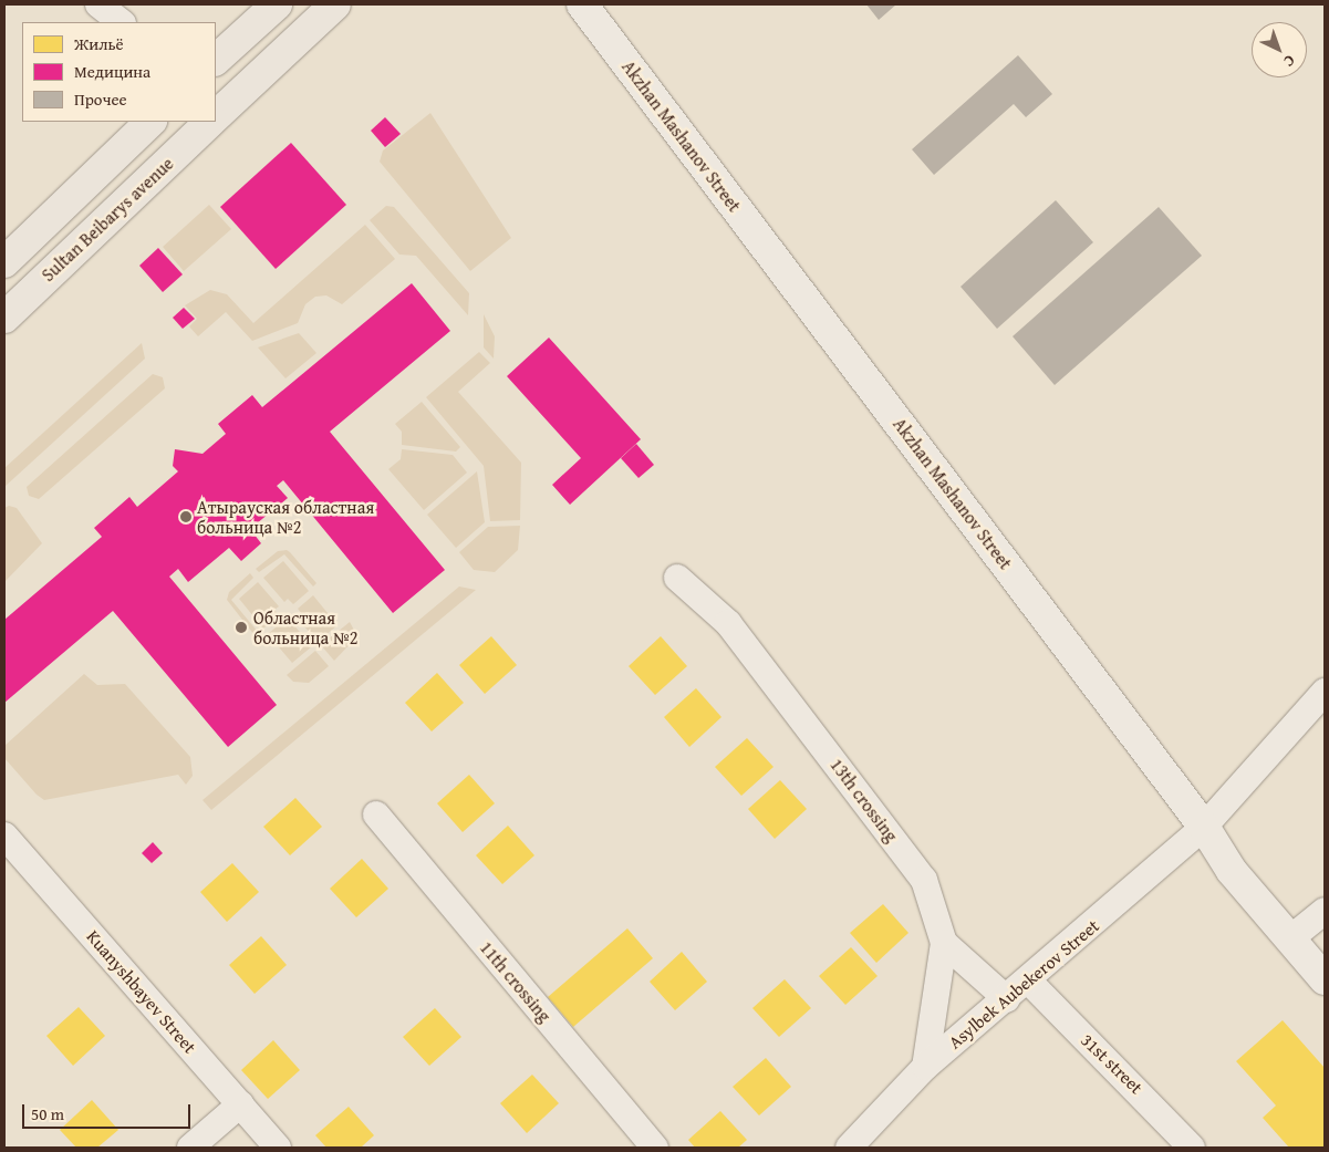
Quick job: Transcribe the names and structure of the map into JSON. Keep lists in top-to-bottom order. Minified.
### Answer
{"streets":{"main road":["Sultan Beibarys avenue"],"street":["Akzhan Mashanov Street","13th crossing","11th crossing","Asylbek Aubekerov Street","Kuanyshbayev Street","31st street"]},"crossings":[["Akzhan Mashanov Street","Asylbek Aubekerov Street"],["13th crossing","Asylbek Aubekerov Street"],["Asylbek Aubekerov Street","31st street"]],"places":["Атырауская областная больница №2","Областная больница №2"],"legend":["Жильё","Медицина","Прочее"],"scale_bar":"50 m","north":"bottom right"}
